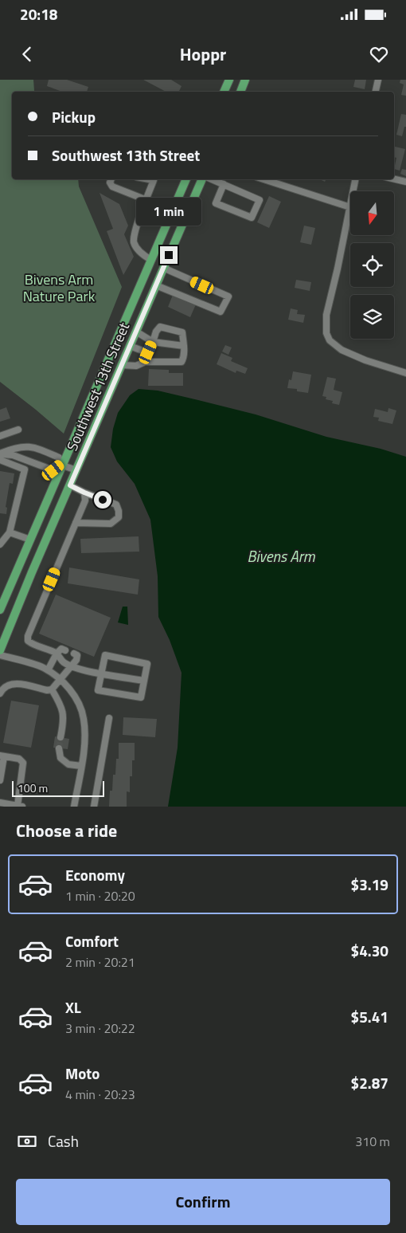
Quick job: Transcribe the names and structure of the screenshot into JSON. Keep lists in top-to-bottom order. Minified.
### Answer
{"streets":{"main road":["Southwest 13th Street"]},"water":["Bivens Arm"],"parks":["Bivens Arm Nature Park"],"scale_bar":"100 m","north":"bottom","page":{"status":"20:18","header":"Hoppr","banner":["Pickup","Southwest 13th Street"],"bubble":"1 min","scale":"100 m","heading":"Choose a ride","list":[{"name":"Economy","note":"1 min · 20:20","value":"$3.19"},{"name":"Comfort","note":"2 min · 20:21","value":"$4.30"},{"name":"XL","note":"3 min · 20:22","value":"$5.41"},{"name":"Moto","note":"4 min · 20:23","value":"$2.87"}],"pay":["Cash","310 m"],"buttons":"Confirm"}}
